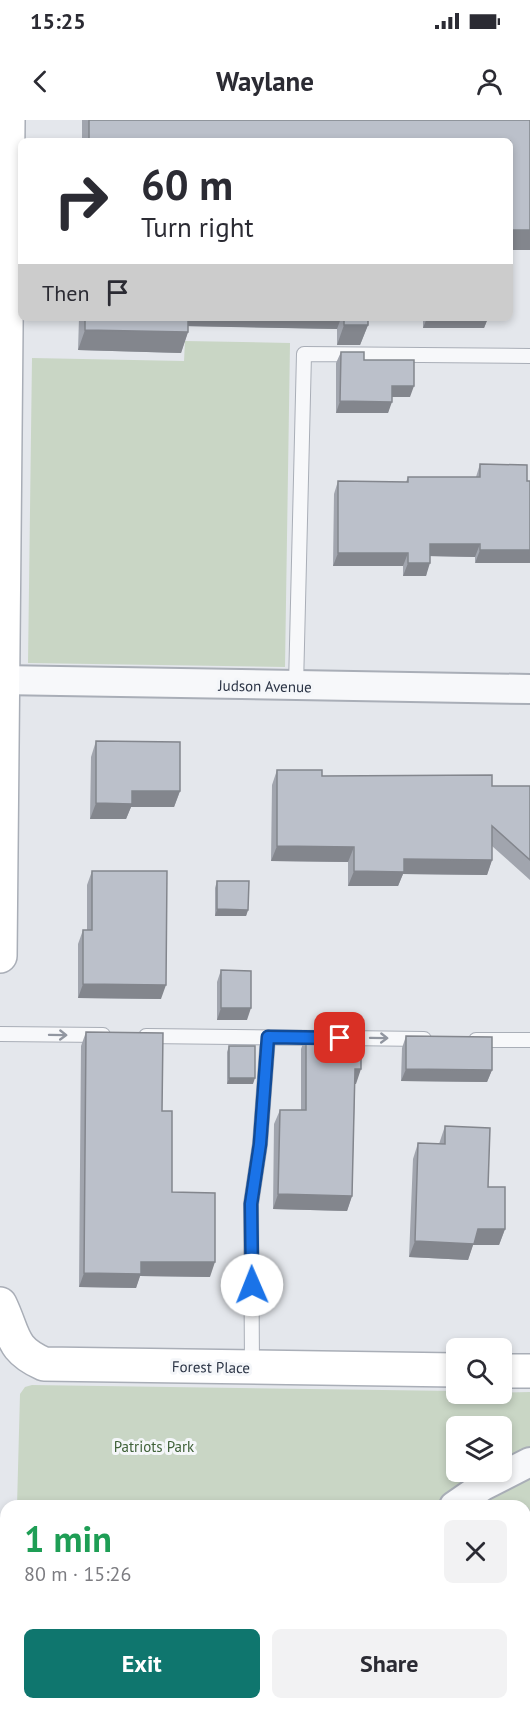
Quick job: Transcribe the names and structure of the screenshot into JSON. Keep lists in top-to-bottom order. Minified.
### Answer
{"streets":{"street":["Judson Avenue","Forest Place"]},"parks":["Patriots Park"],"page":{"status":"15:25","header":"Waylane","turn":["60 m","Turn right"],"then":"Then","heading":["1 min","80 m · 15:26"],"buttons":["Exit","Share"]}}
